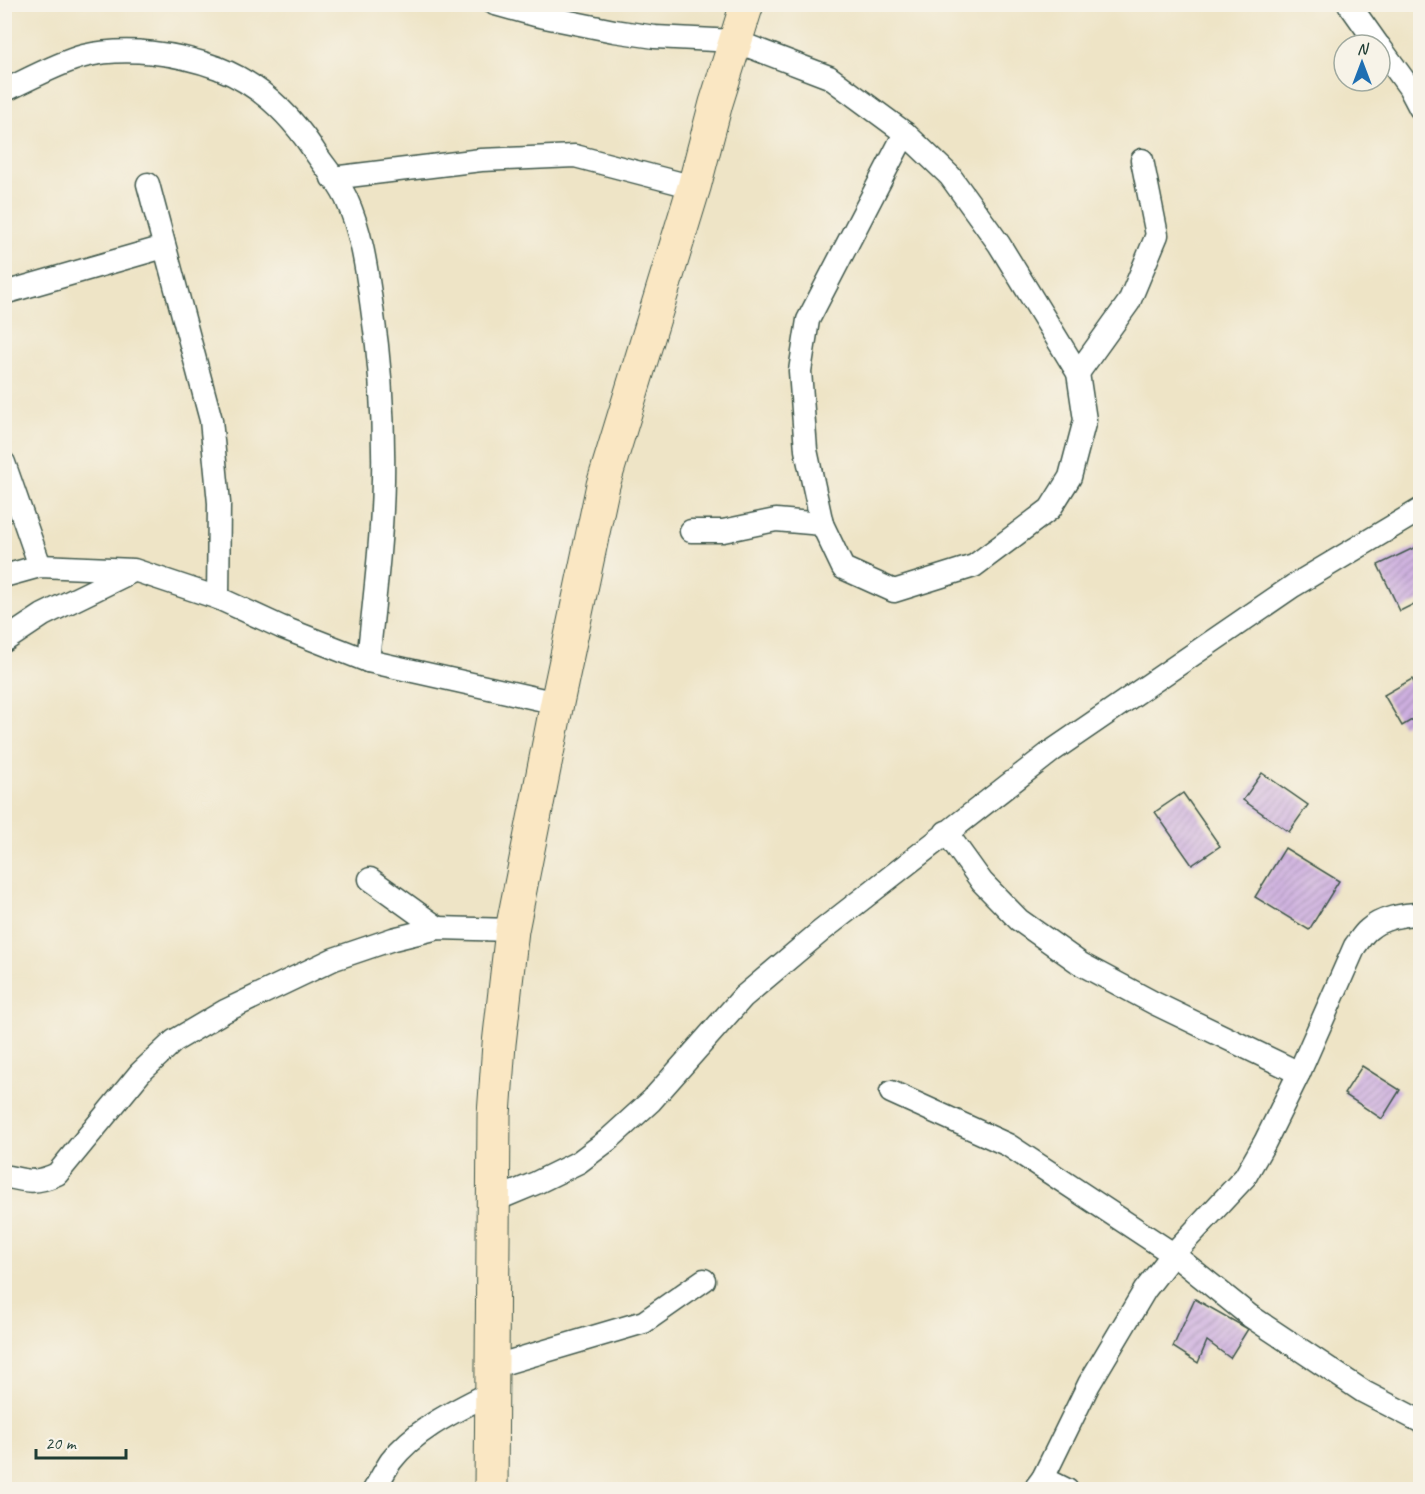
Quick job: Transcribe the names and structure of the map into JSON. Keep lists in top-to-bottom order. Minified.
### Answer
{"scale_bar":"20 m","north":"top"}
